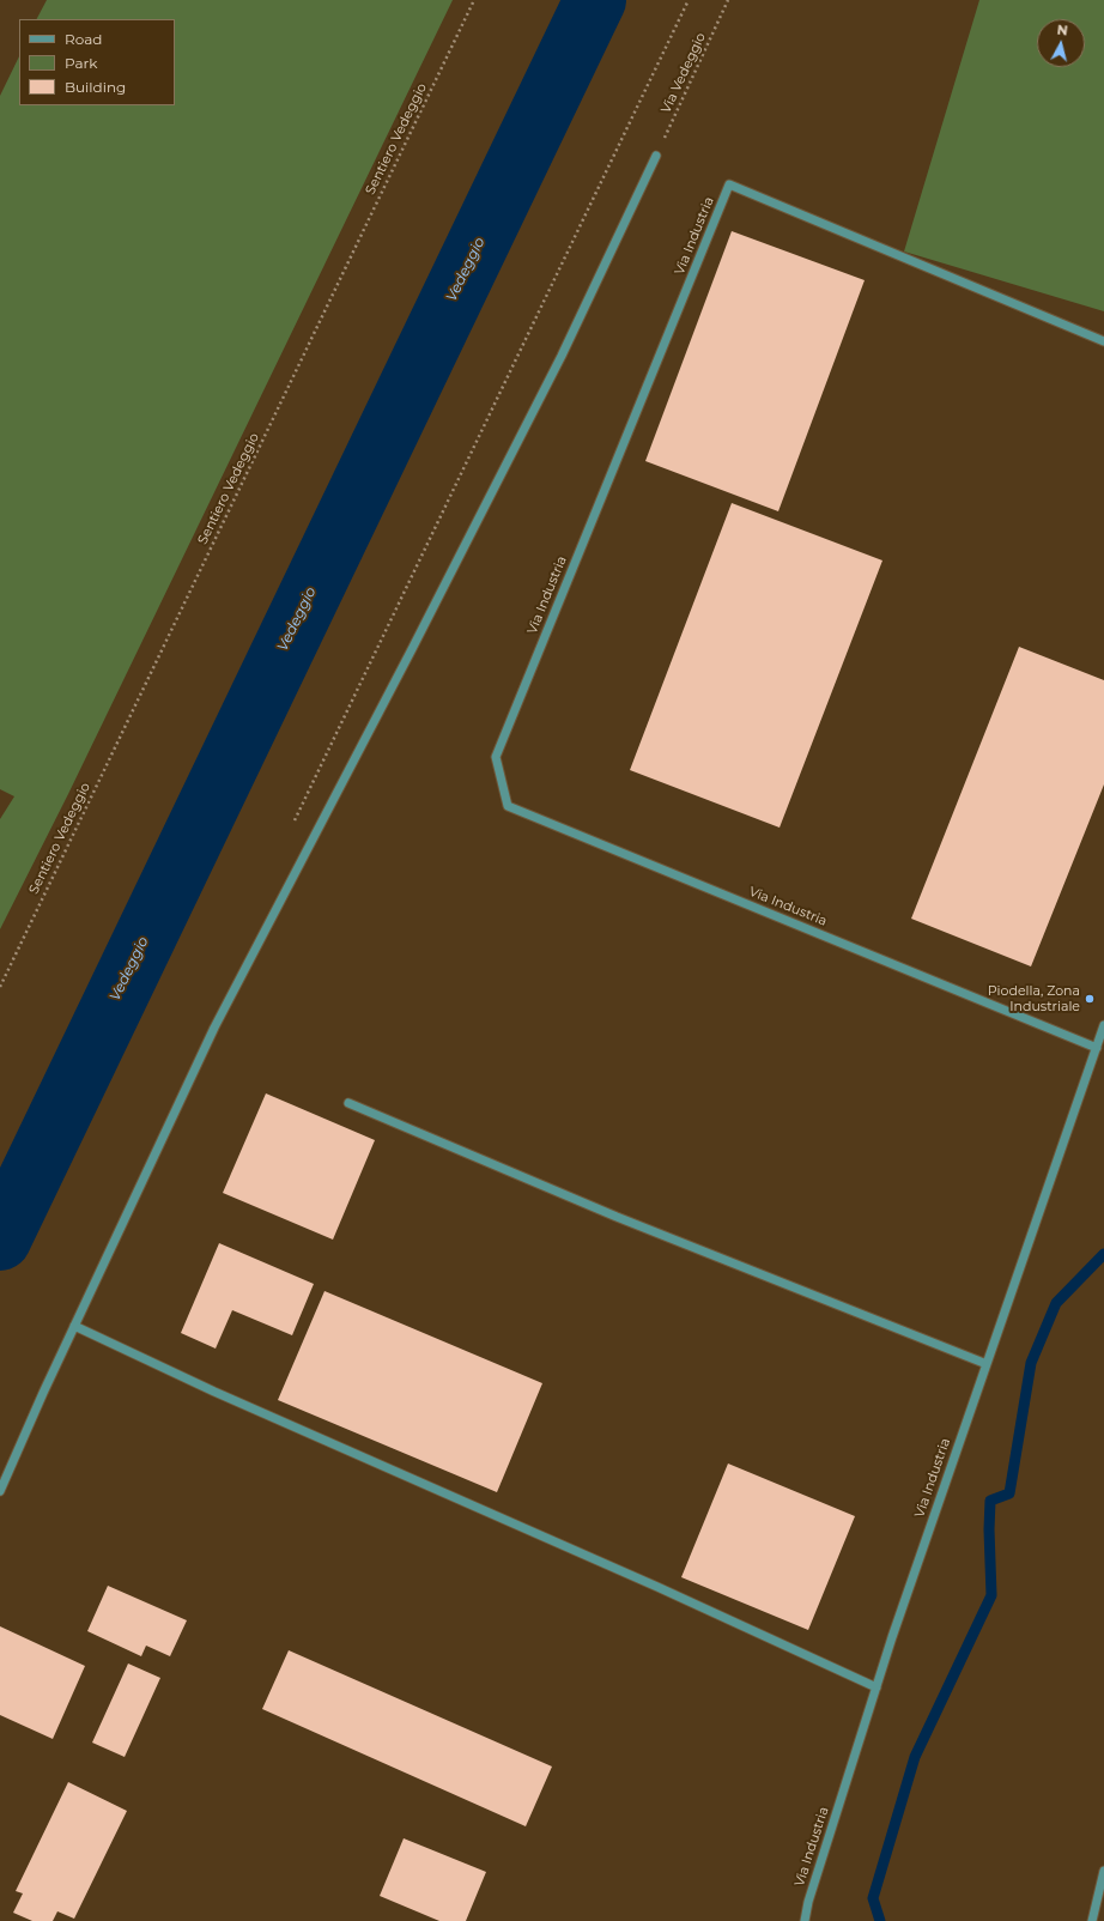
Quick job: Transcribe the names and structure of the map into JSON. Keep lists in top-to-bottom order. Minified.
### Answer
{"streets":{"street":["Via Industria"],"path":["Via Vedeggio","Sentiero Vedeggio"]},"water":["Vedeggio"],"places":["Piodella, Zona Industriale"],"legend":["Road","Park","Building"],"north":"top"}
